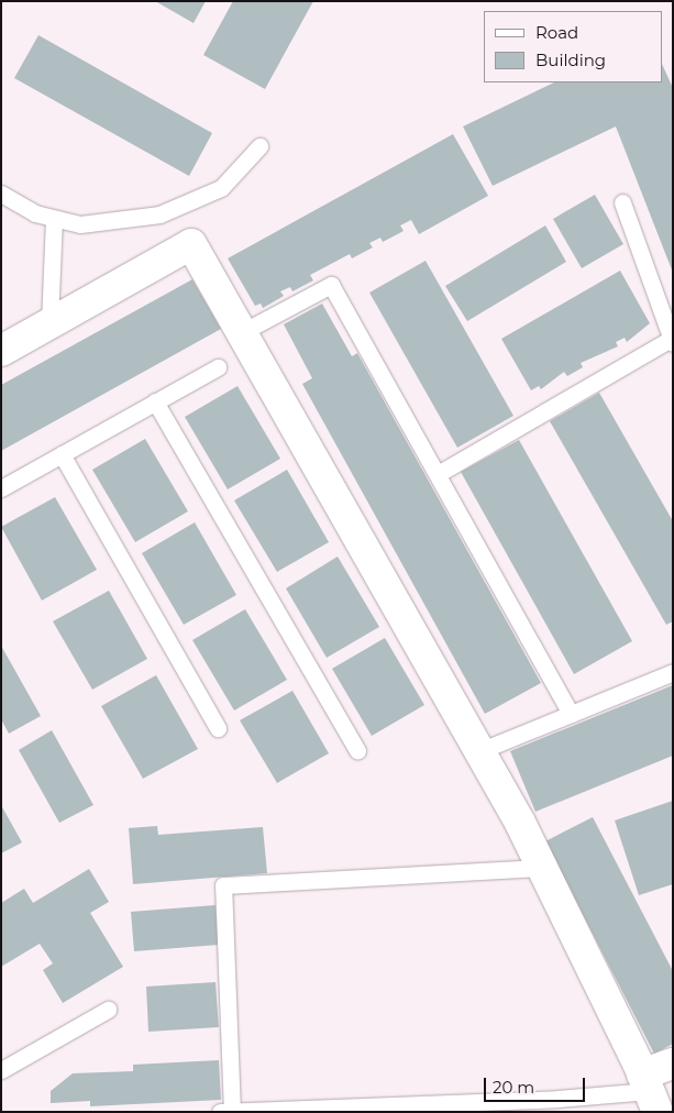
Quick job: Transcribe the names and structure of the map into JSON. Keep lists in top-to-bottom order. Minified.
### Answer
{"legend":["Road","Building"],"scale_bar":"20 m"}
